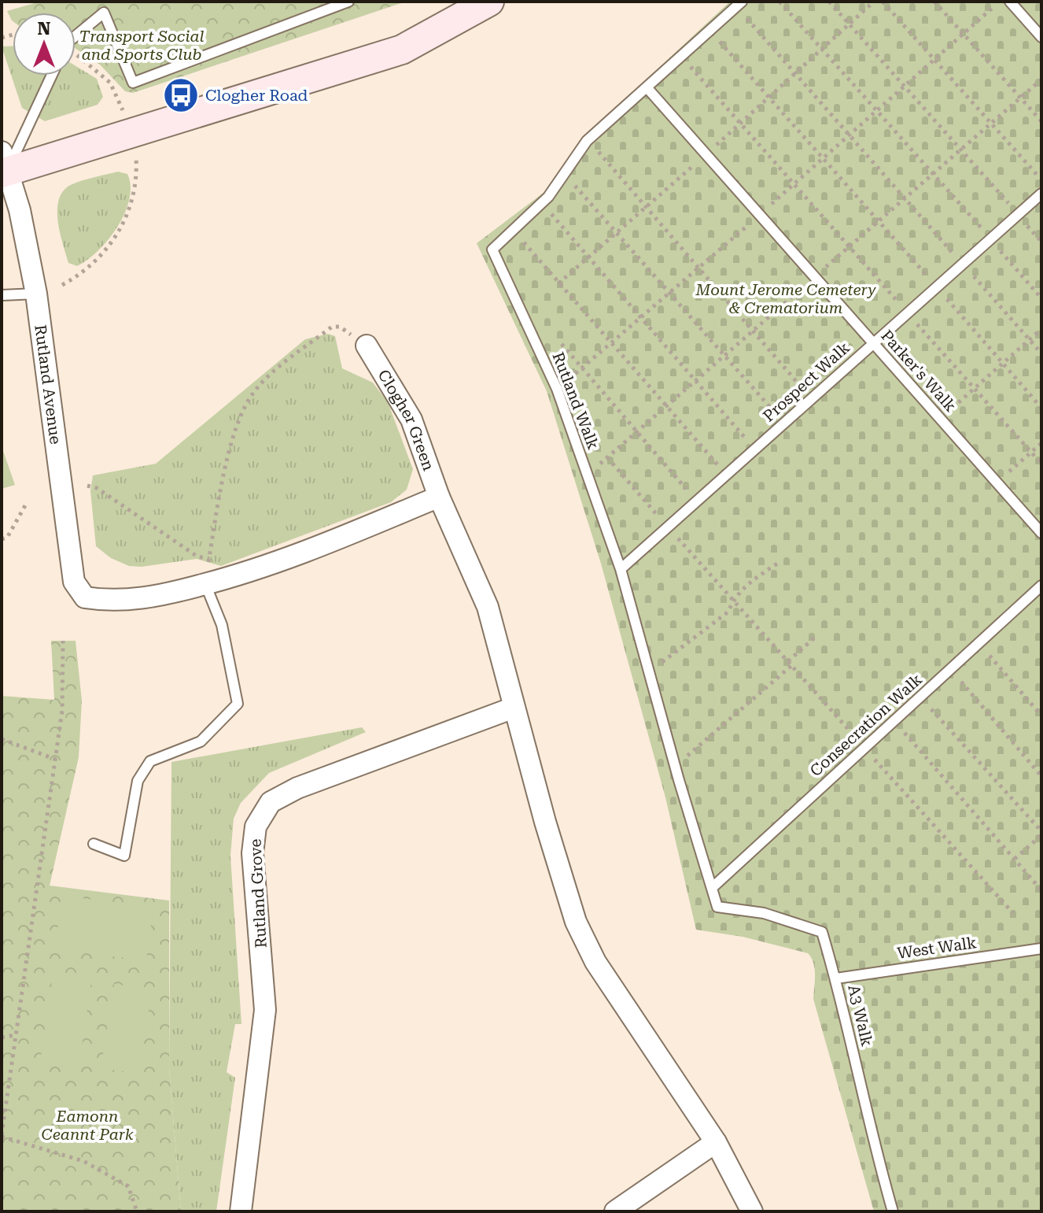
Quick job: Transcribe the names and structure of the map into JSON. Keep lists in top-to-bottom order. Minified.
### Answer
{"streets":{"street":["Rutland Avenue","Clogher Green","Rutland Grove"],"lane":["Parker's Walk","Prospect Walk","Rutland Walk","Consecration Walk","West Walk","A3 Walk"]},"crossings":[["Parker's Walk","Prospect Walk"],["Parker's Walk","Rutland Walk"],["Prospect Walk","Rutland Walk"],["Rutland Walk","Consecration Walk"],["Rutland Walk","A3 Walk"],["West Walk","A3 Walk"]],"parks":["Transport Social and Sports Club","Mount Jerome Cemetery & Crematorium","Eamonn Ceannt Park"],"places":{"bus stop":["Clogher Road"]},"north":"top"}
